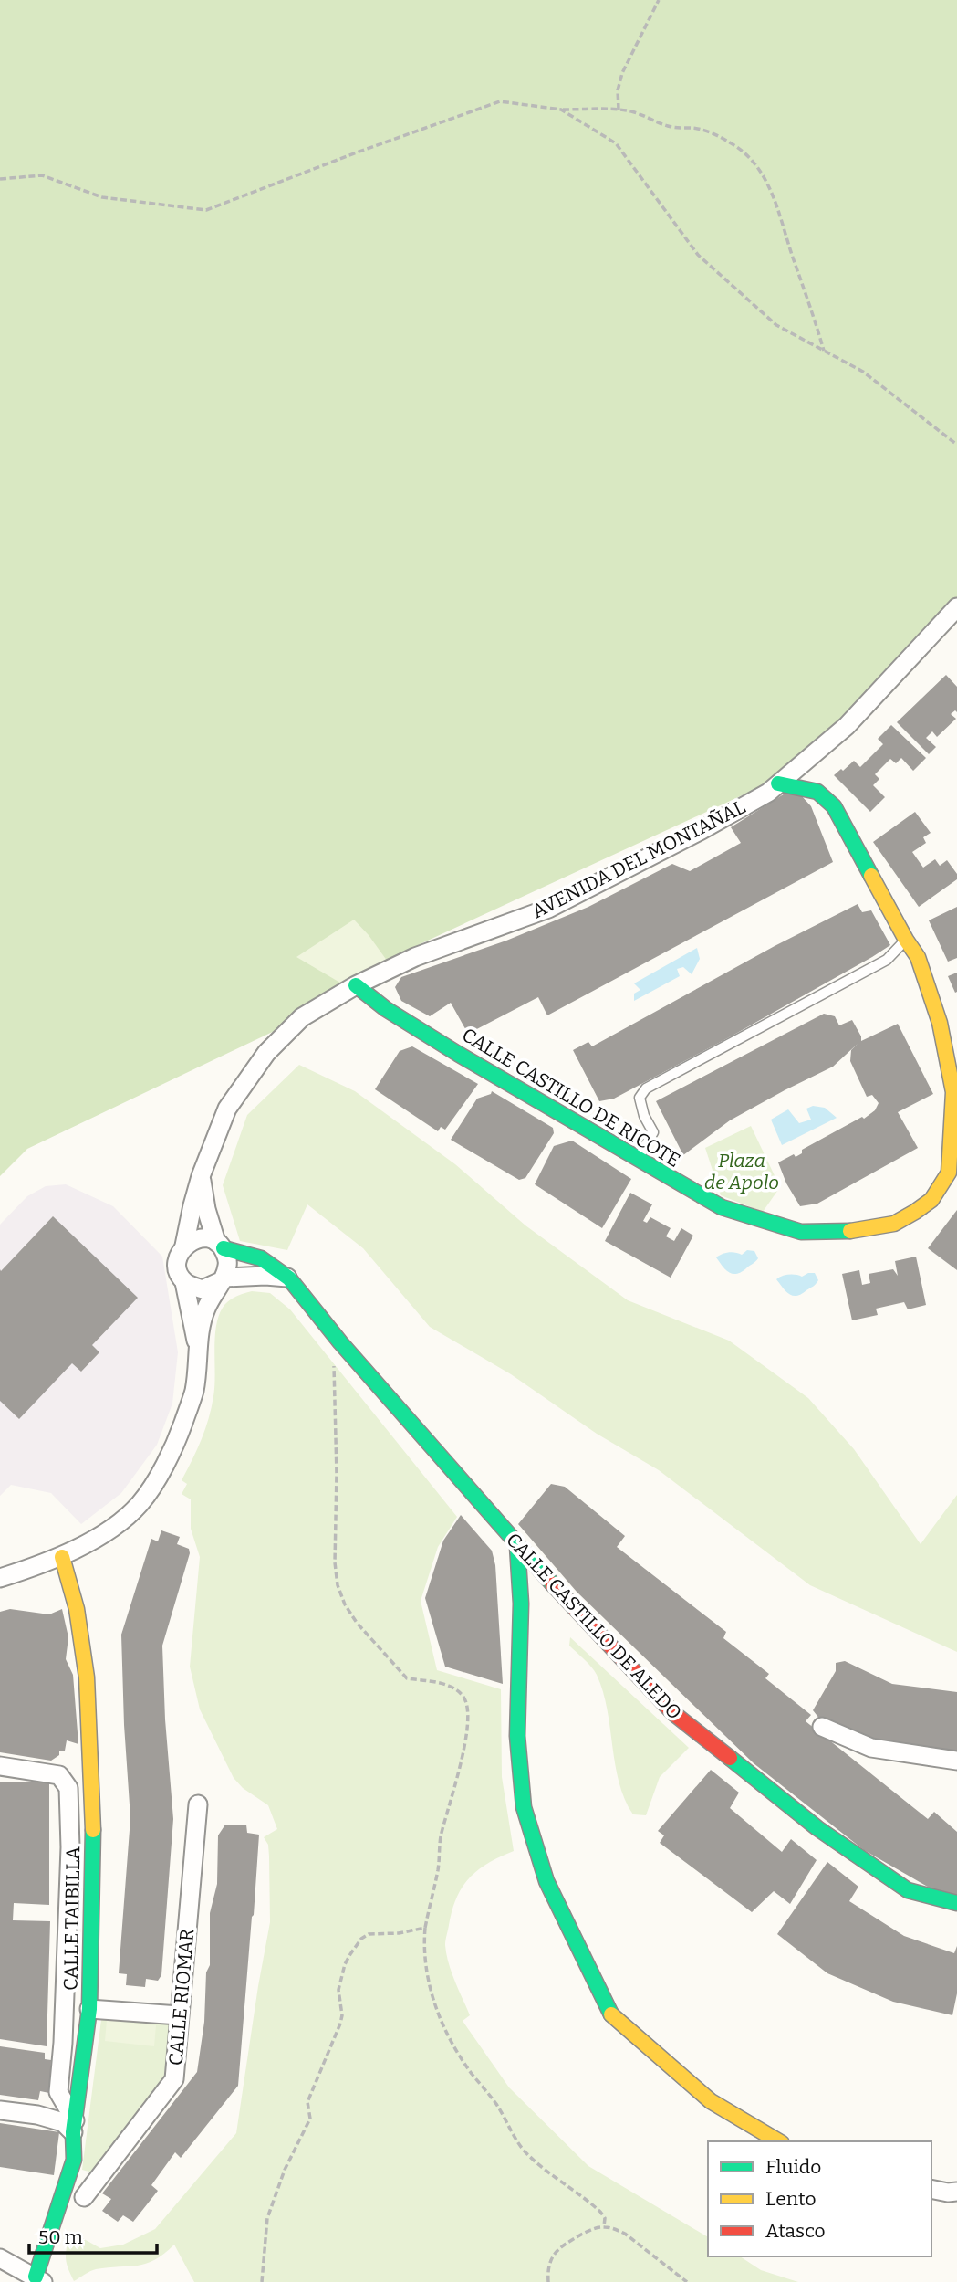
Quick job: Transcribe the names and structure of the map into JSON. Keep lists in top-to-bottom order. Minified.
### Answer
{"streets":{"street":["AVENIDA DEL MONTAÑAL","CALLE CASTILLO DE RICOTE","CALLE CASTILLO DE ALEDO","CALLE TAIBILLA","CALLE RIOMAR"]},"crossings":[["AVENIDA DEL MONTAÑAL","CALLE CASTILLO DE RICOTE"],["AVENIDA DEL MONTAÑAL","CALLE CASTILLO DE ALEDO"]],"parks":["Plaza de Apolo"],"legend":["Fluido","Lento","Atasco"],"scale_bar":"50 m"}
